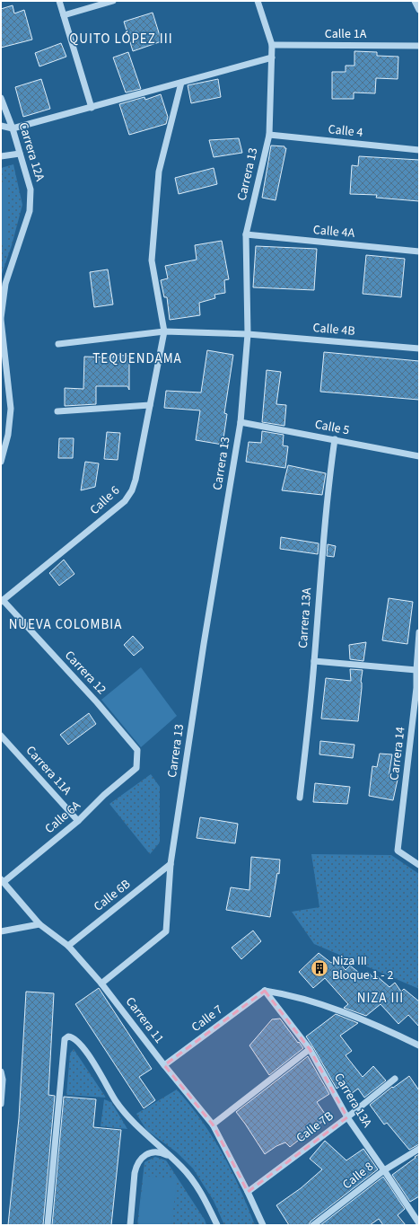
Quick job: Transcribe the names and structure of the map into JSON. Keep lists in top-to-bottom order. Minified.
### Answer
{"streets":{"street":["Calle 1A","Calle 4","Carrera 12A","Carrera 13","Calle 4A","Calle 4B","Calle 5","Calle 6","Carrera 13A","Carrera 12","Carrera 14","Carrera 11A","Calle 6A","Calle 6B","Calle 7","Carrera 11","Calle 7B","Calle 8"]},"crossings":[["Calle 1A","Carrera 13"],["Calle 4","Carrera 13"],["Carrera 13","Calle 4A"],["Carrera 13","Calle 4B"],["Carrera 13","Calle 5"],["Carrera 13","Calle 6B"],["Carrera 13","Carrera 11"],["Calle 4B","Calle 6"],["Calle 5","Carrera 13A"],["Calle 6","Carrera 12"],["Carrera 13A","Calle 7"],["Carrera 13A","Calle 7B"],["Carrera 13A","Calle 8"],["Carrera 12","Calle 6A"],["Carrera 11A","Calle 6A"],["Calle 6A","Carrera 11"],["Calle 6B","Carrera 11"],["Calle 7","Carrera 11"],["Carrera 11","Calle 7B"]],"districts":["QUITO LÓPEZ III","TEQUENDAMA","NUEVA COLOMBIA","NIZA III"],"places":{"building":["Niza III Bloque 1 - 2"]}}
